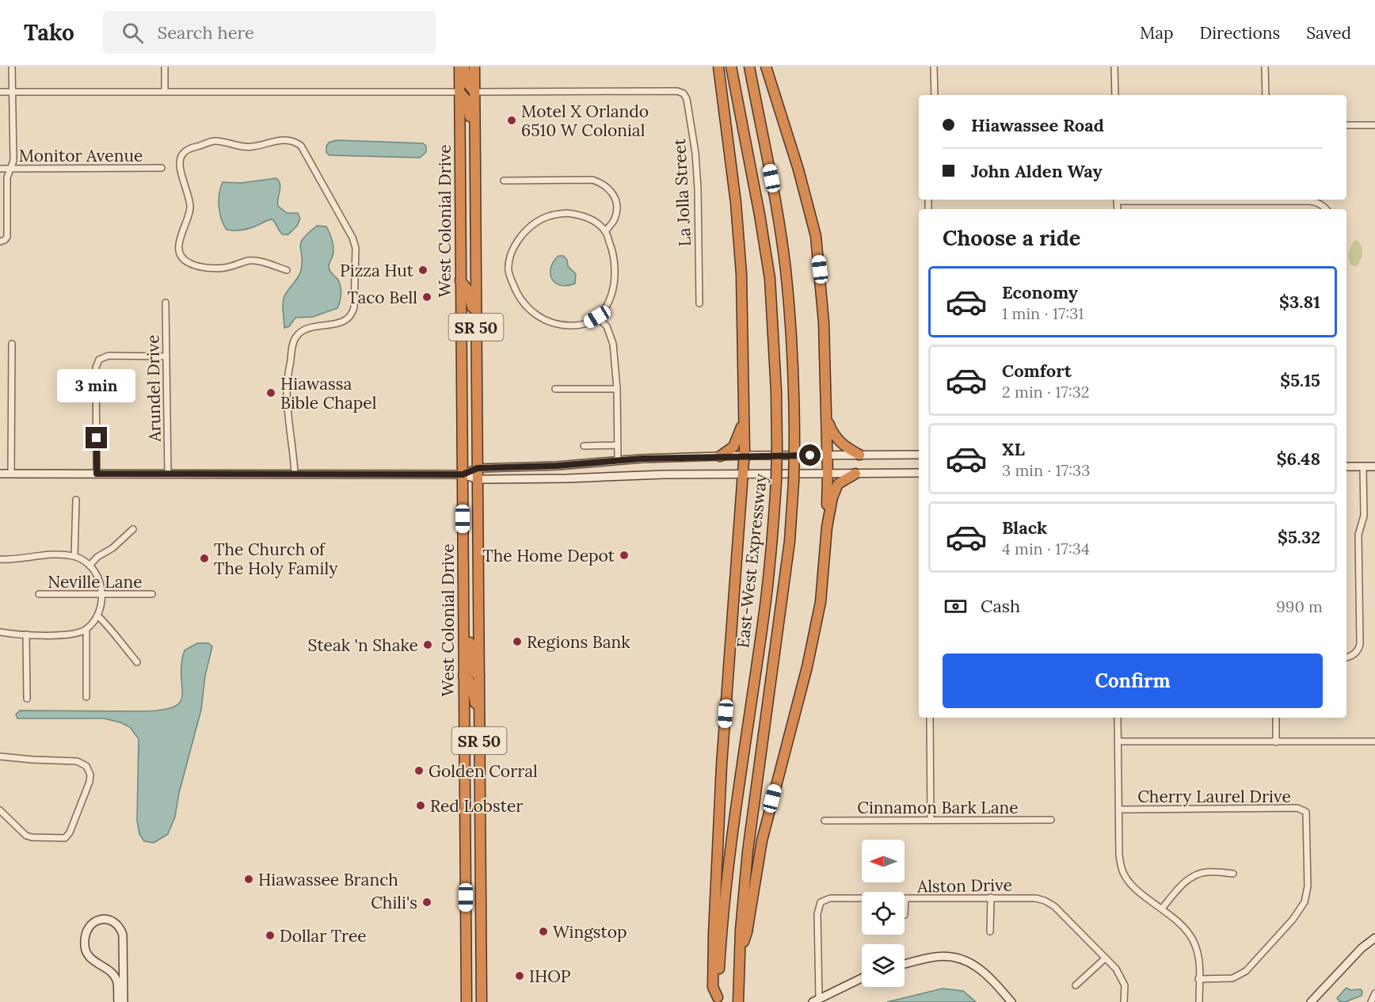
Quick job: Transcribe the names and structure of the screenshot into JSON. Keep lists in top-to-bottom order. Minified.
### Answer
{"streets":{"highway":["West Colonial Drive","SR 50","East-West Expressway"],"street":["Monitor Avenue","La Jolla Street","Arundel Drive","Neville Lane","Cherry Laurel Drive","Cinnamon Bark Lane","Alston Drive"]},"crossings":[["La Jolla Street","West Colonial Drive"]],"places":["Motel X Orlando 6510 W Colonial","Pizza Hut","Taco Bell","Hiawassa Bible Chapel","The Home Depot","The Church of The Holy Family","Regions Bank","Steak 'n Shake","Golden Corral","Red Lobster","Hiawassee Branch","Chili's","Wingstop","Dollar Tree","IHOP"],"north":"left","page":{"header":"Tako","search":"Search here","nav":["Map","Directions","Saved"],"banner":["Hiawassee Road","John Alden Way"],"heading":"Choose a ride","list":[{"name":"Economy","note":"1 min · 17:31","value":"$3.81"},{"name":"Comfort","note":"2 min · 17:32","value":"$5.15"},{"name":"XL","note":"3 min · 17:33","value":"$6.48"},{"name":"Black","note":"4 min · 17:34","value":"$5.32"}],"bubble":"3 min","pay":["Cash","990 m"],"buttons":"Confirm"}}
